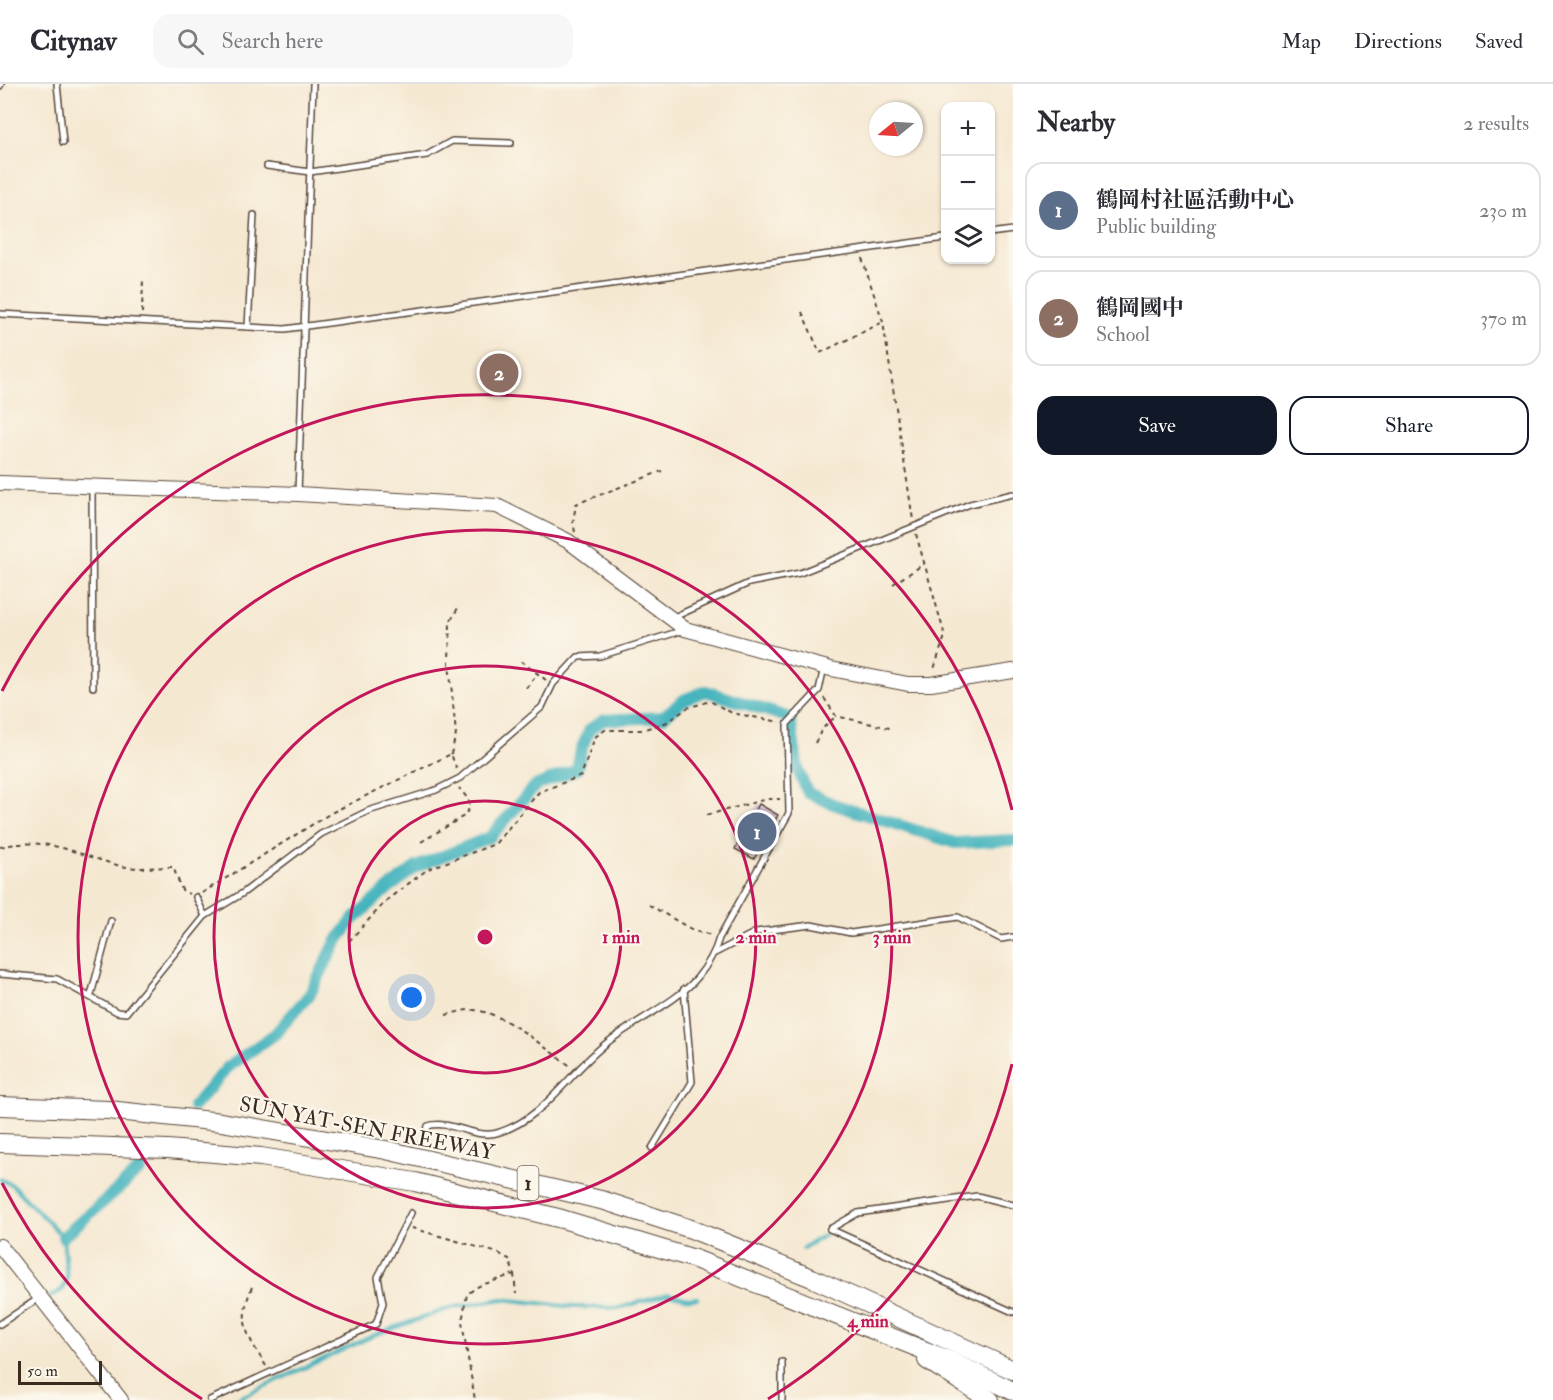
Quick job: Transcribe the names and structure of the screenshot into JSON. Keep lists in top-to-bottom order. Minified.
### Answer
{"streets":{"highway":["SUN YAT-SEN FREEWAY","1"]},"scale_bar":"50 m","north":"left","page":{"header":"Citynav","search":"Search here","nav":["Map","Directions","Saved"],"heading":["Nearby","2 results"],"map_buttons":["+","−"],"list":[{"mark":"1","name":"鶴岡村社區活動中心","note":"Public building","value":"230 m"},{"mark":"2","name":"鶴岡國中","note":"School","value":"370 m"}],"pins":["2","1"],"buttons":["Save","Share"],"scale":"50 m"},"rings":["1 min","2 min","3 min","4 min"]}
